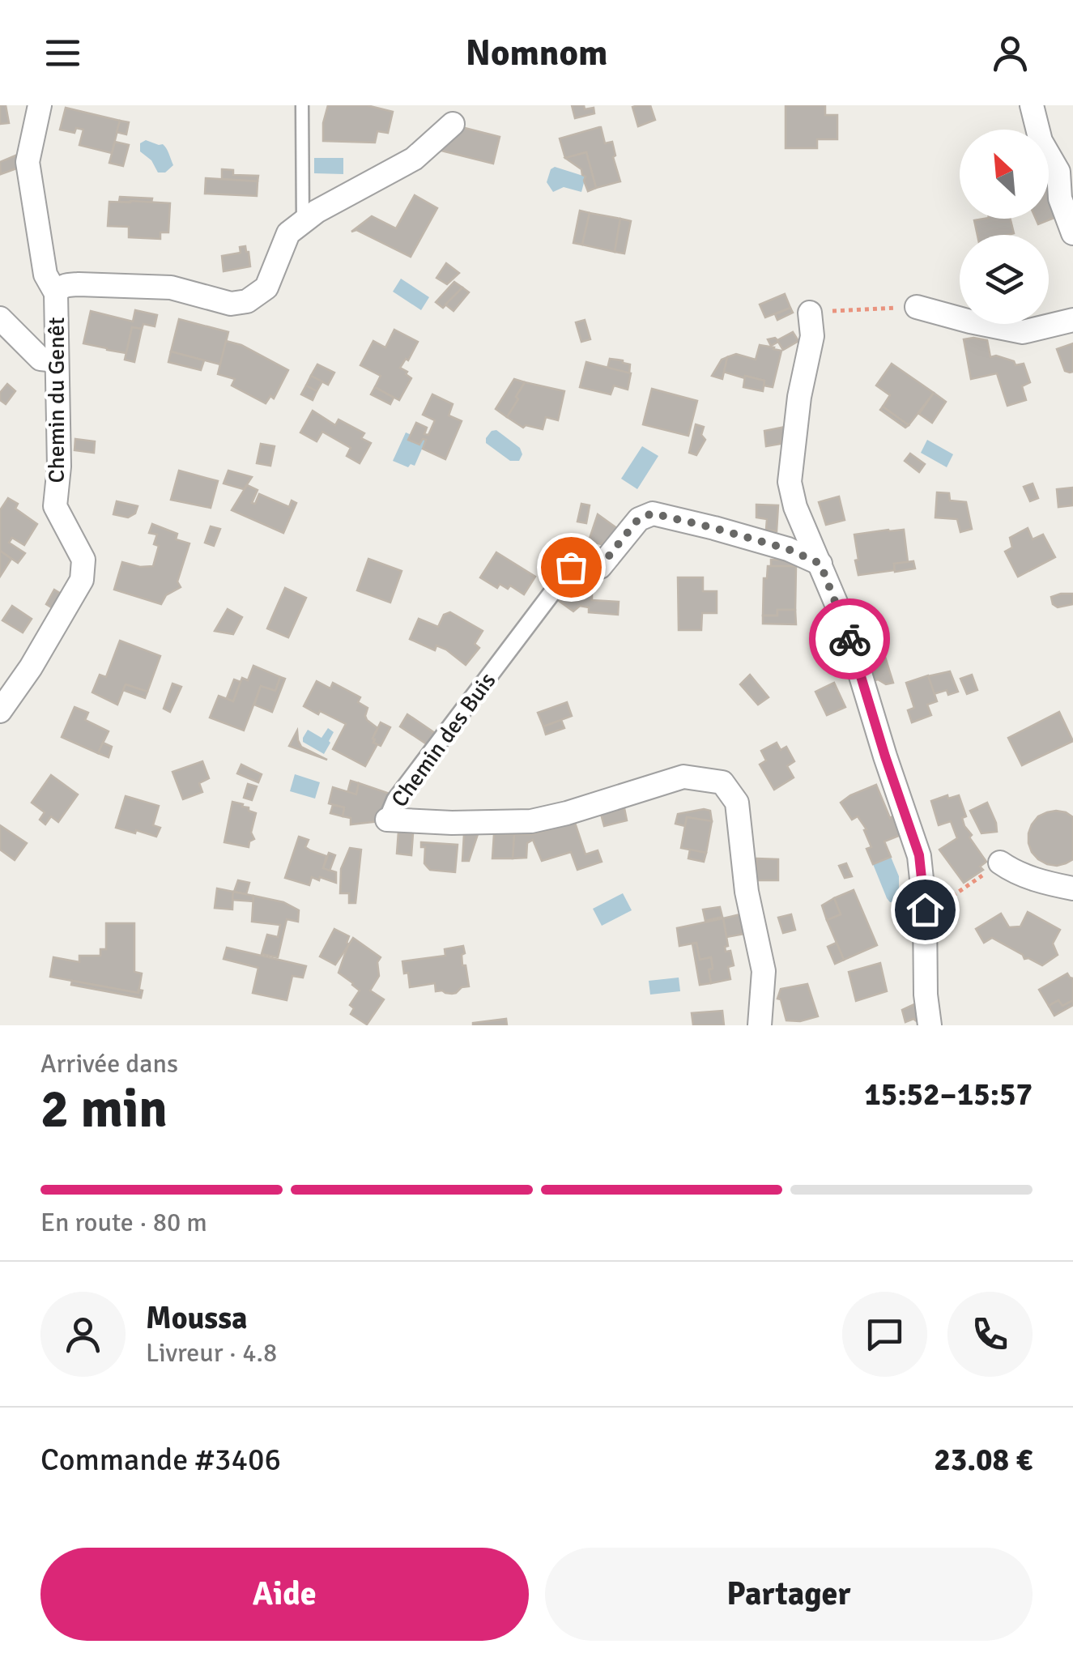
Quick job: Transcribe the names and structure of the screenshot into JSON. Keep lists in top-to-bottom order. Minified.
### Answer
{"streets":{"street":["Chemin du Genêt","Chemin des Buis"]},"north":"top left","page":{"header":"Nomnom","heading":["2 min","Arrivée dans","15:52–15:57"],"panel":["Moussa","Livreur · 4.8","Commande #3406","23.08 €"],"bar":"En route · 80 m","buttons":["Aide","Partager"]}}
